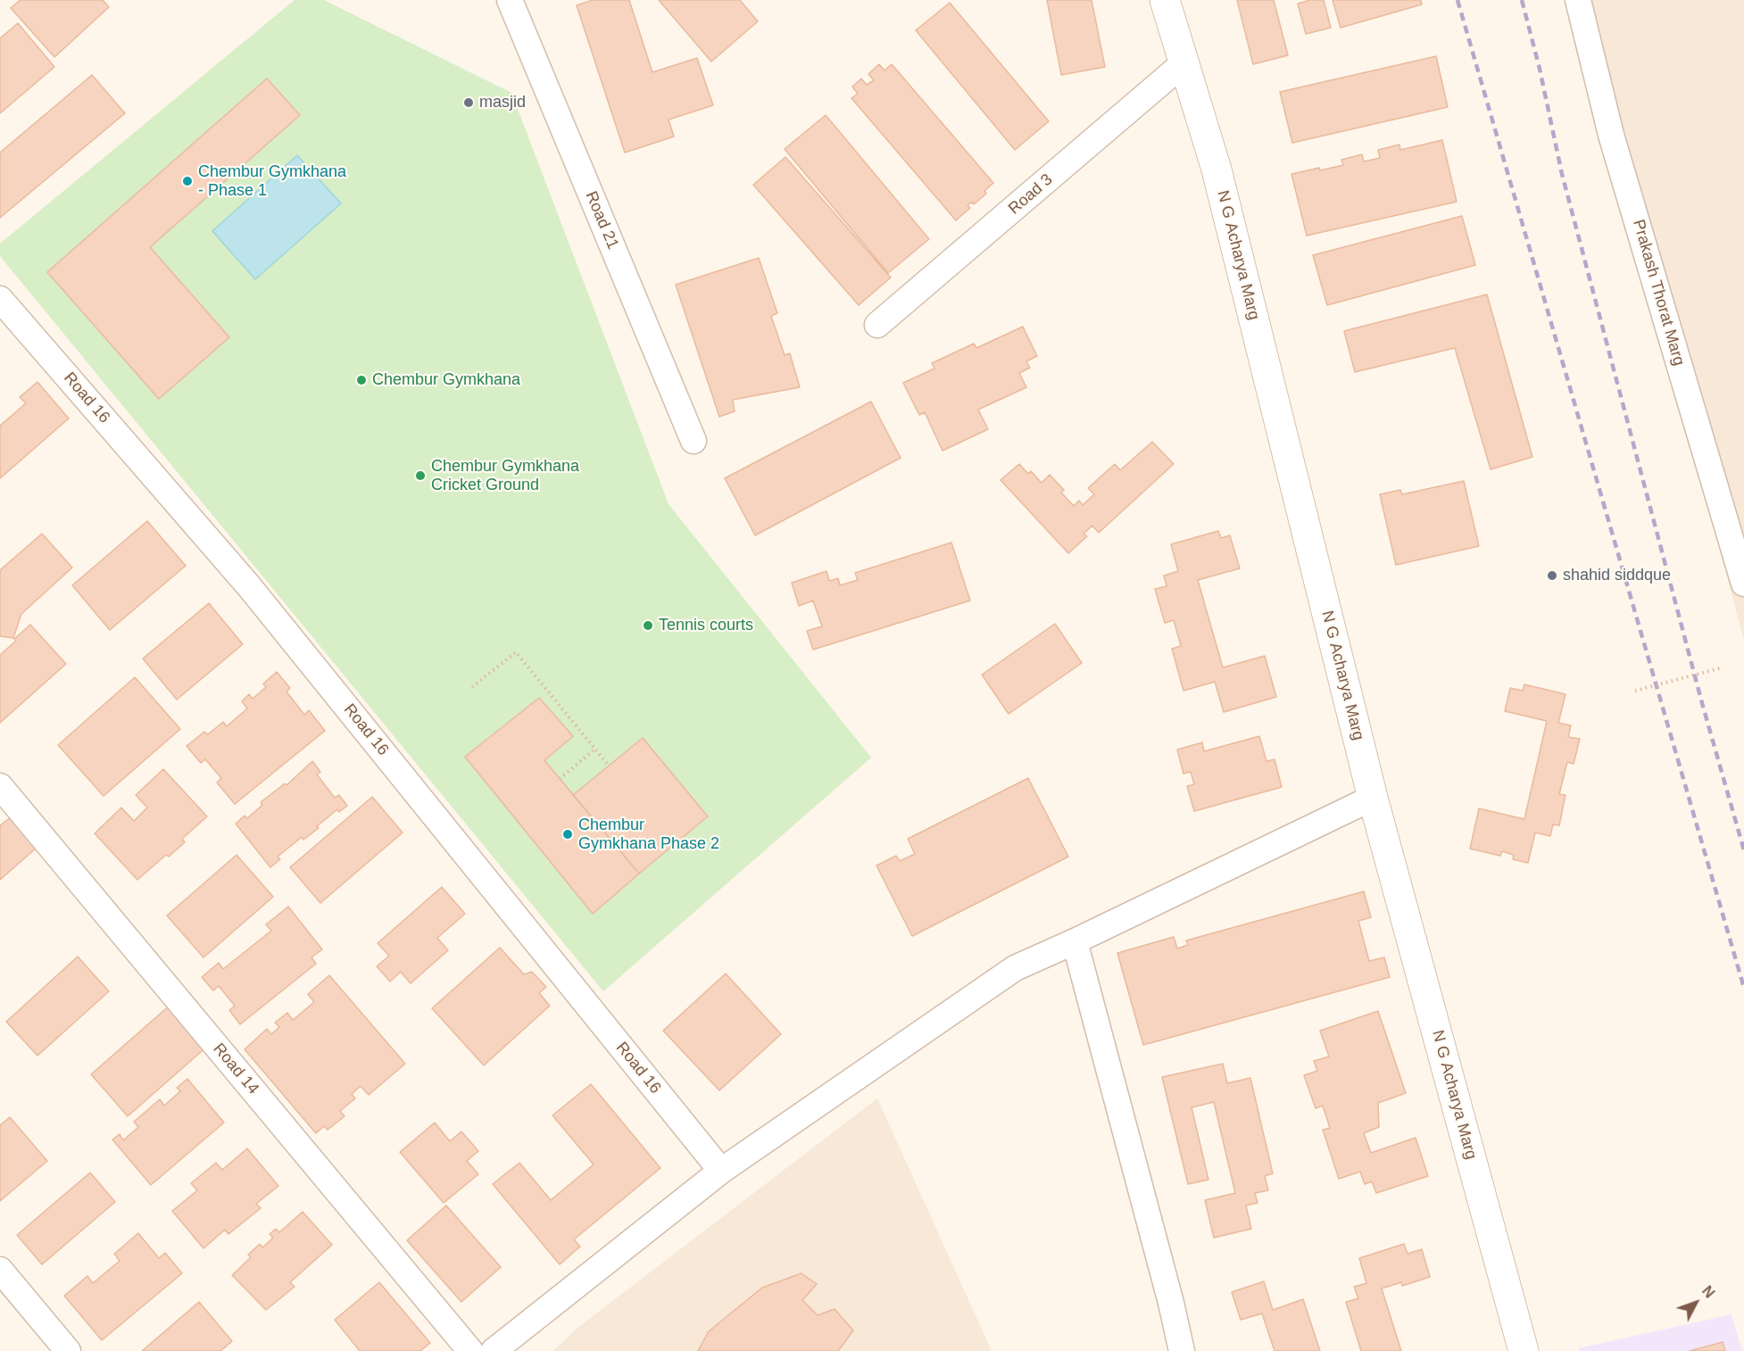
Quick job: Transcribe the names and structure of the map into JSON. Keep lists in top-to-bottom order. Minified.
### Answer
{"streets":{"main road":["N G Acharya Marg"],"street":["Road 3","Road 21","Prakash Thorat Marg","Road 16","Road 14"]},"crossings":[["Road 3","N G Acharya Marg"]],"places":["masjid","Chembur Gymkhana - Phase 1","Chembur Gymkhana","Chembur Gymkhana Cricket Ground","shahid siddque","Tennis courts","Chembur Gymkhana Phase 2"],"north":"top right"}
